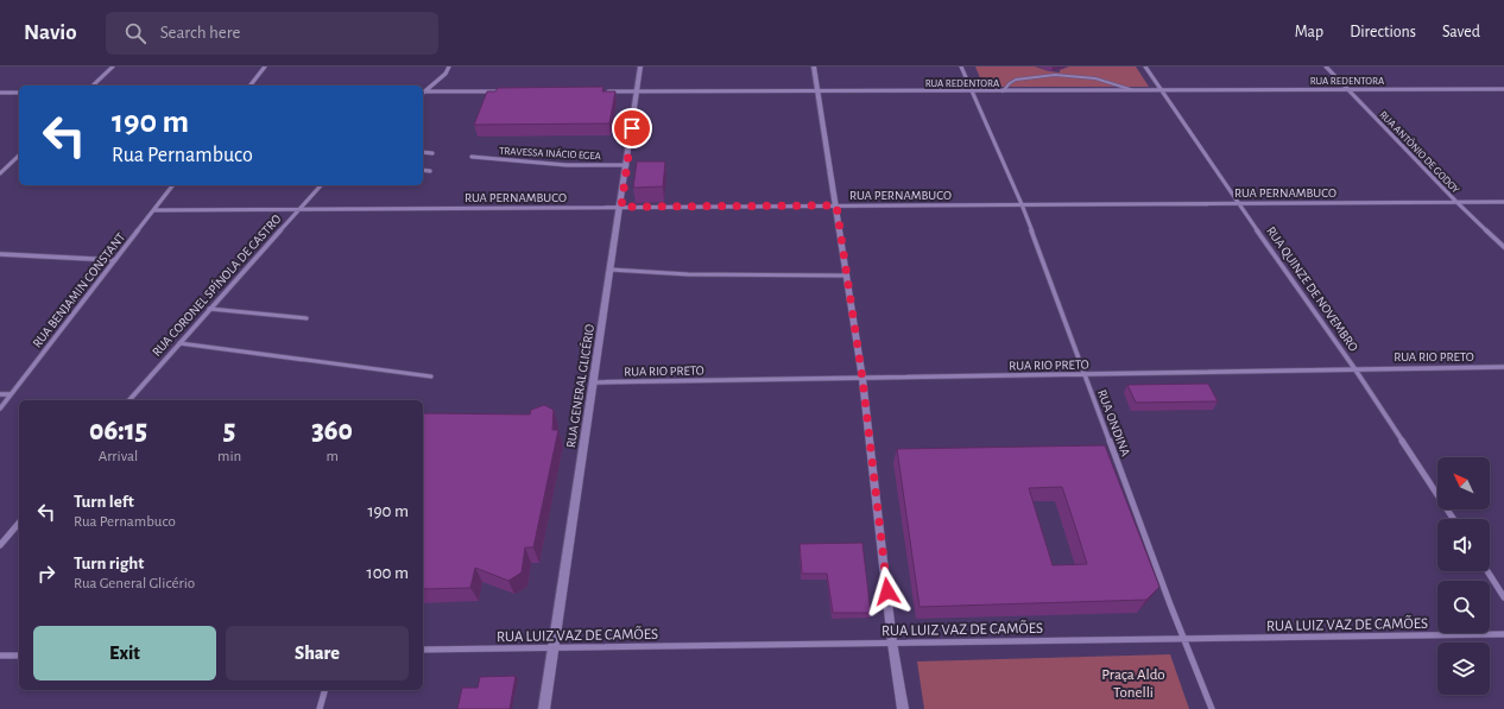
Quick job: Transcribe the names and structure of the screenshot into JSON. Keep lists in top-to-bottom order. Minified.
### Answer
{"streets":{"street":["RUA REDENTORA","RUA ANTÔNIO DE GODOY","TRAVESSA INÁCIO EGEA","RUA PERNAMBUCO","RUA CORONEL SPÍNOLA DE CASTRO","RUA QUINZE DE NOVEMBRO","RUA BENJAMIN CONSTANT","RUA RIO PRETO","RUA GENERAL GLICÉRIO","RUA ONDINA","RUA LUIZ VAZ DE CAMÕES"]},"crossings":[["RUA REDENTORA","RUA ANTÔNIO DE GODOY"],["RUA REDENTORA","RUA QUINZE DE NOVEMBRO"],["RUA REDENTORA","RUA GENERAL GLICÉRIO"],["RUA REDENTORA","RUA ONDINA"],["RUA ANTÔNIO DE GODOY","RUA PERNAMBUCO"],["TRAVESSA INÁCIO EGEA","RUA GENERAL GLICÉRIO"],["RUA PERNAMBUCO","RUA CORONEL SPÍNOLA DE CASTRO"],["RUA PERNAMBUCO","RUA QUINZE DE NOVEMBRO"],["RUA PERNAMBUCO","RUA BENJAMIN CONSTANT"],["RUA PERNAMBUCO","RUA GENERAL GLICÉRIO"],["RUA PERNAMBUCO","RUA ONDINA"],["RUA QUINZE DE NOVEMBRO","RUA RIO PRETO"],["RUA RIO PRETO","RUA GENERAL GLICÉRIO"],["RUA RIO PRETO","RUA ONDINA"],["RUA GENERAL GLICÉRIO","RUA LUIZ VAZ DE CAMÕES"],["RUA ONDINA","RUA LUIZ VAZ DE CAMÕES"]],"parks":["Praça Aldo Tonelli"],"north":"top left","page":{"header":"Navio","search":"Search here","nav":["Map","Directions","Saved"],"turn":["190 m","Rua Pernambuco"],"eta":["06:15","Arrival","5","min","360","m"],"list":[{"name":"Turn left","note":"Rua Pernambuco","value":"190 m"},{"name":"Turn right","note":"Rua General Glicério","value":"100 m"}],"buttons":["Exit","Share"]}}
